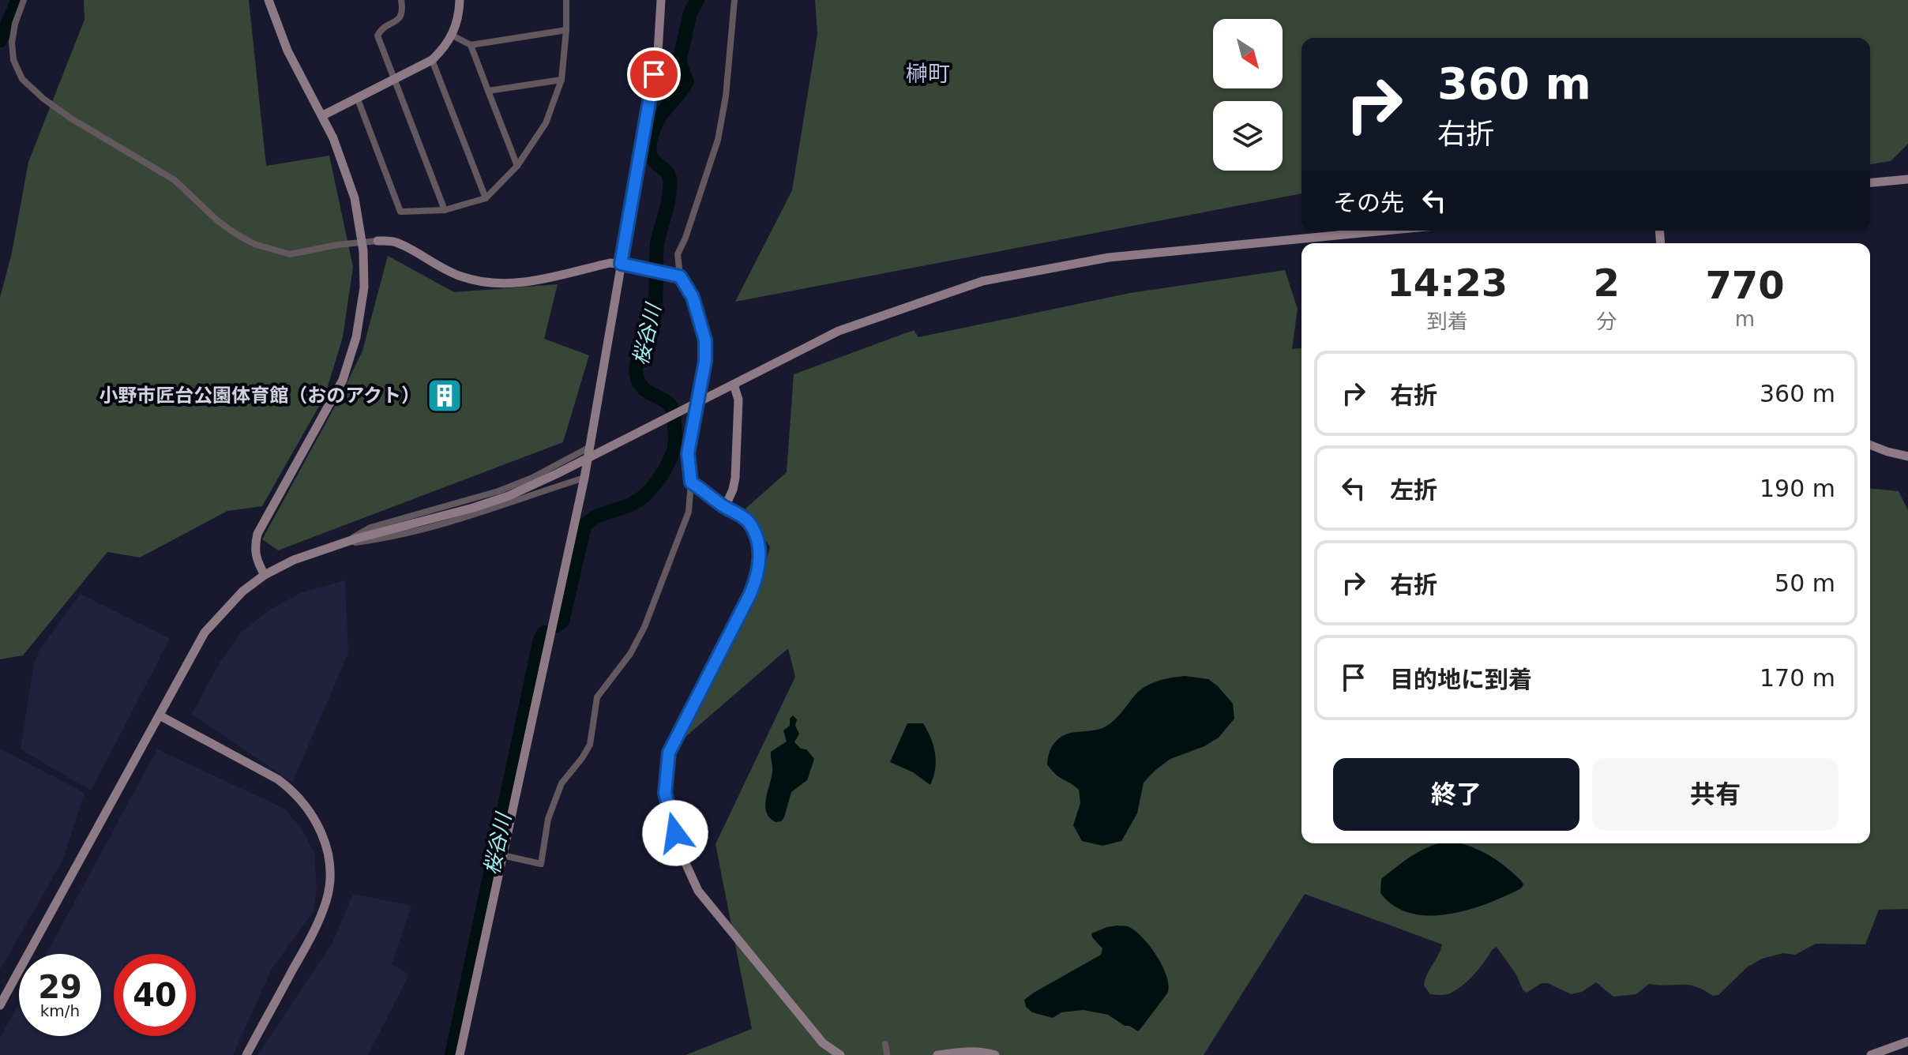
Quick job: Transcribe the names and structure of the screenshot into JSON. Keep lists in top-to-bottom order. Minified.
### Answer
{"districts":["榊町"],"water":["桜谷川"],"places":{"building":["小野市匠台公園体育館（おのアクト）"]},"north":"bottom right","page":{"turn":["360 m","右折"],"then":"その先","eta":["14:23","到着","2","分","770","m"],"list":[{"name":"右折","value":"360 m"},{"name":"左折","value":"190 m"},{"name":"右折","value":"50 m"},{"name":"目的地に到着","value":"170 m"}],"buttons":["終了","共有"],"speed":"29 km/h","limit":"40"}}
